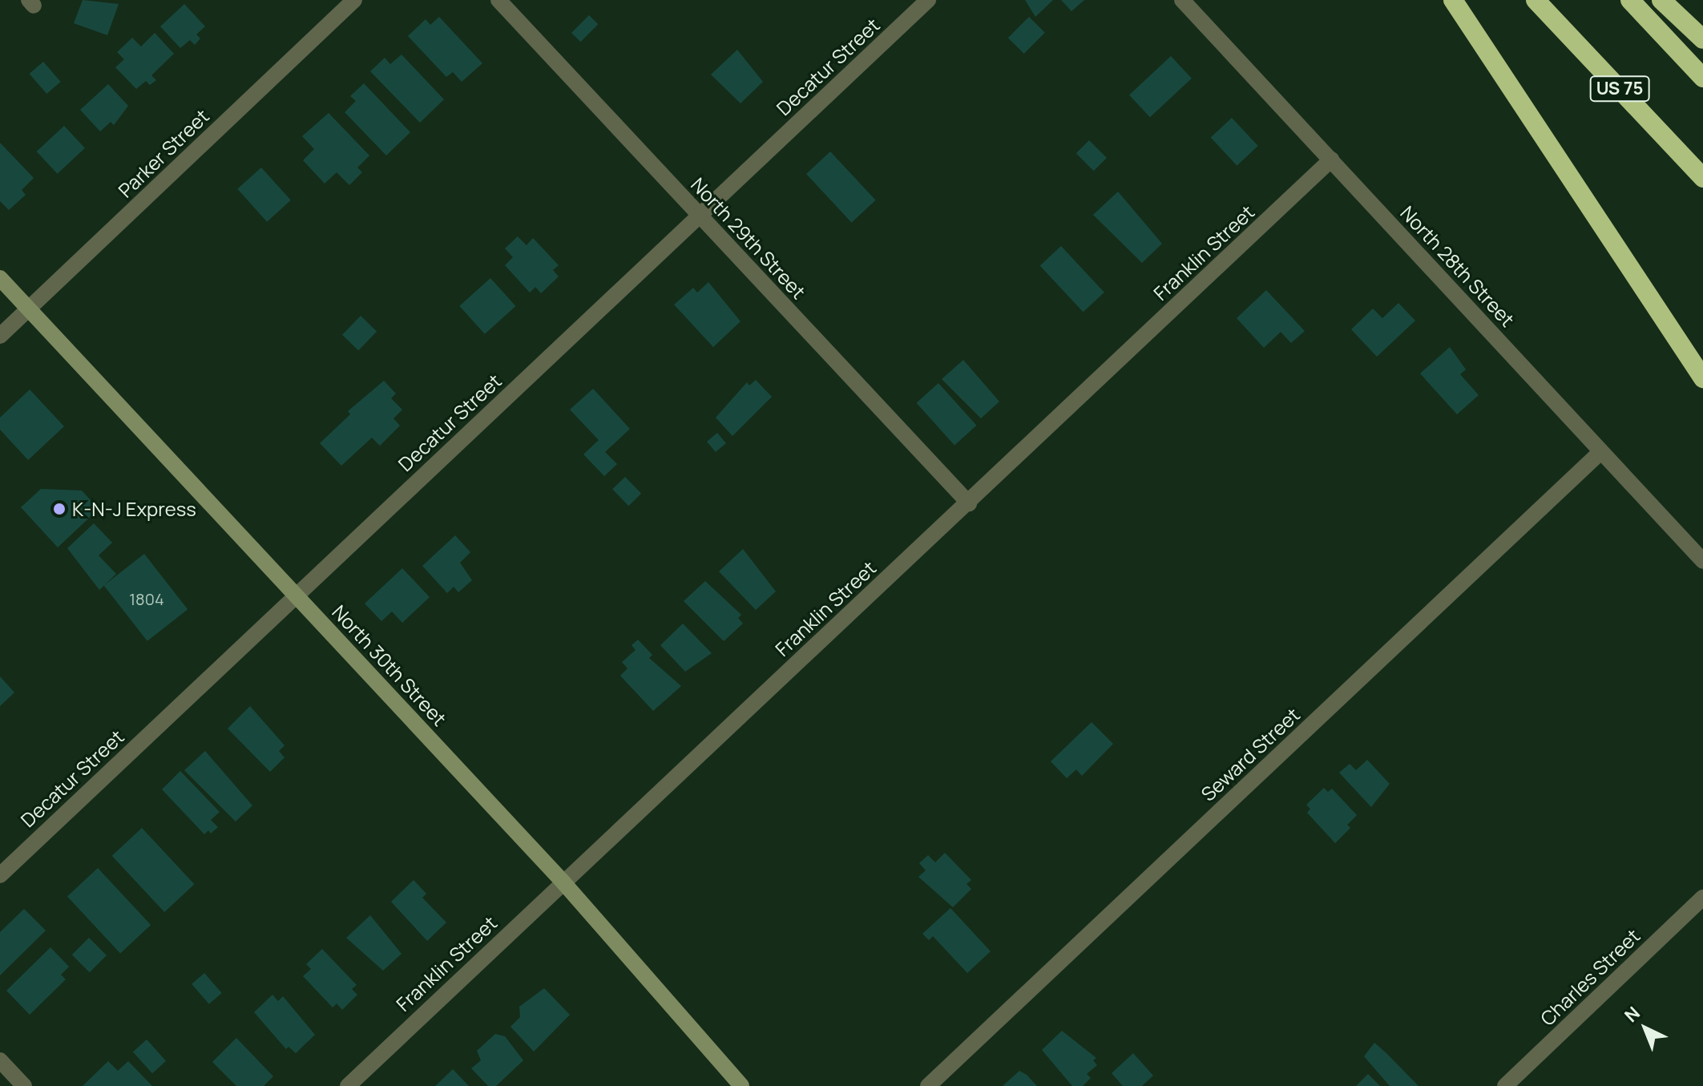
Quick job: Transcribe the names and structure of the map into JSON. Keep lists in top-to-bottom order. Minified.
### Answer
{"streets":{"highway":["US 75"],"main road":["North 30th Street"],"street":["Decatur Street","Parker Street","North 29th Street","Franklin Street","North 28th Street","Seward Street","Charles Street"]},"crossings":[["Decatur Street","North 29th Street"],["Decatur Street","North 30th Street"],["Parker Street","North 30th Street"],["North 29th Street","Franklin Street"],["Franklin Street","North 28th Street"],["Franklin Street","North 30th Street"],["North 28th Street","Seward Street"]],"places":["K-N-J Express"],"house_numbers":["1804"],"north":"top left"}
